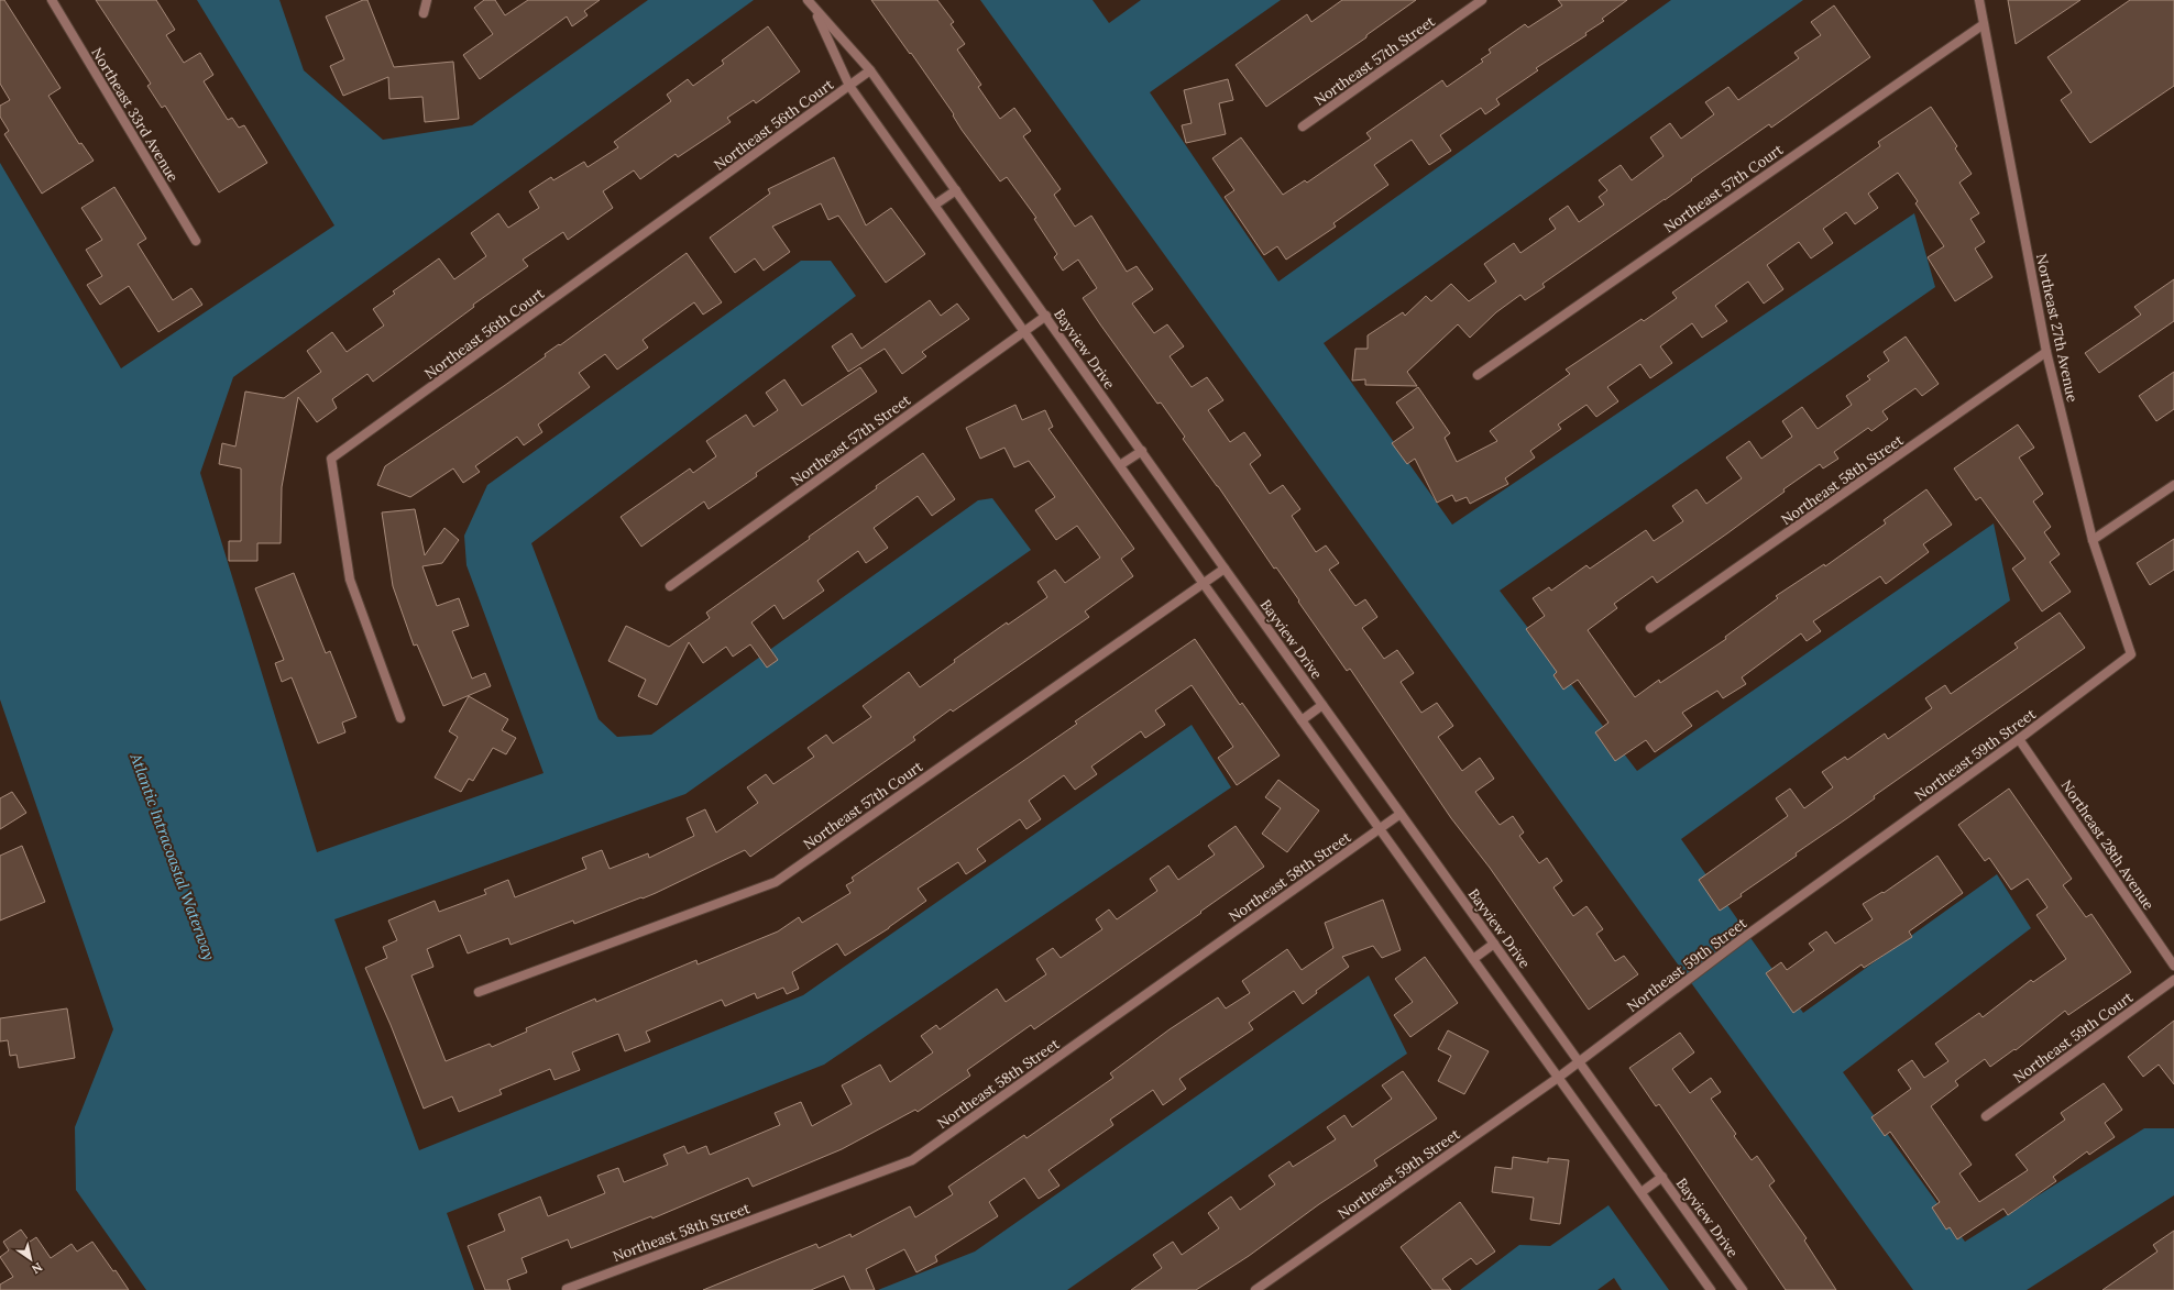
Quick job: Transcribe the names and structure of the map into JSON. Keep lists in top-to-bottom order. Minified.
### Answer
{"streets":{"street":["Northeast 57th Street","Northeast 33rd Avenue","Northeast 56th Court","Northeast 57th Court","Northeast 27th Avenue","Bayview Drive","Northeast 58th Street","Northeast 59th Street","Northeast 28th Avenue","Northeast 59th Court"]},"crossings":[["Northeast 57th Street","Bayview Drive"],["Northeast 56th Court","Bayview Drive"],["Northeast 57th Court","Northeast 27th Avenue"],["Northeast 57th Court","Bayview Drive"],["Northeast 27th Avenue","Northeast 58th Street"],["Northeast 27th Avenue","Northeast 59th Street"],["Bayview Drive","Northeast 58th Street"],["Bayview Drive","Northeast 59th Street"],["Northeast 59th Street","Northeast 28th Avenue"]],"water":["Atlantic Intracoastal Waterway"],"north":"bottom right"}
